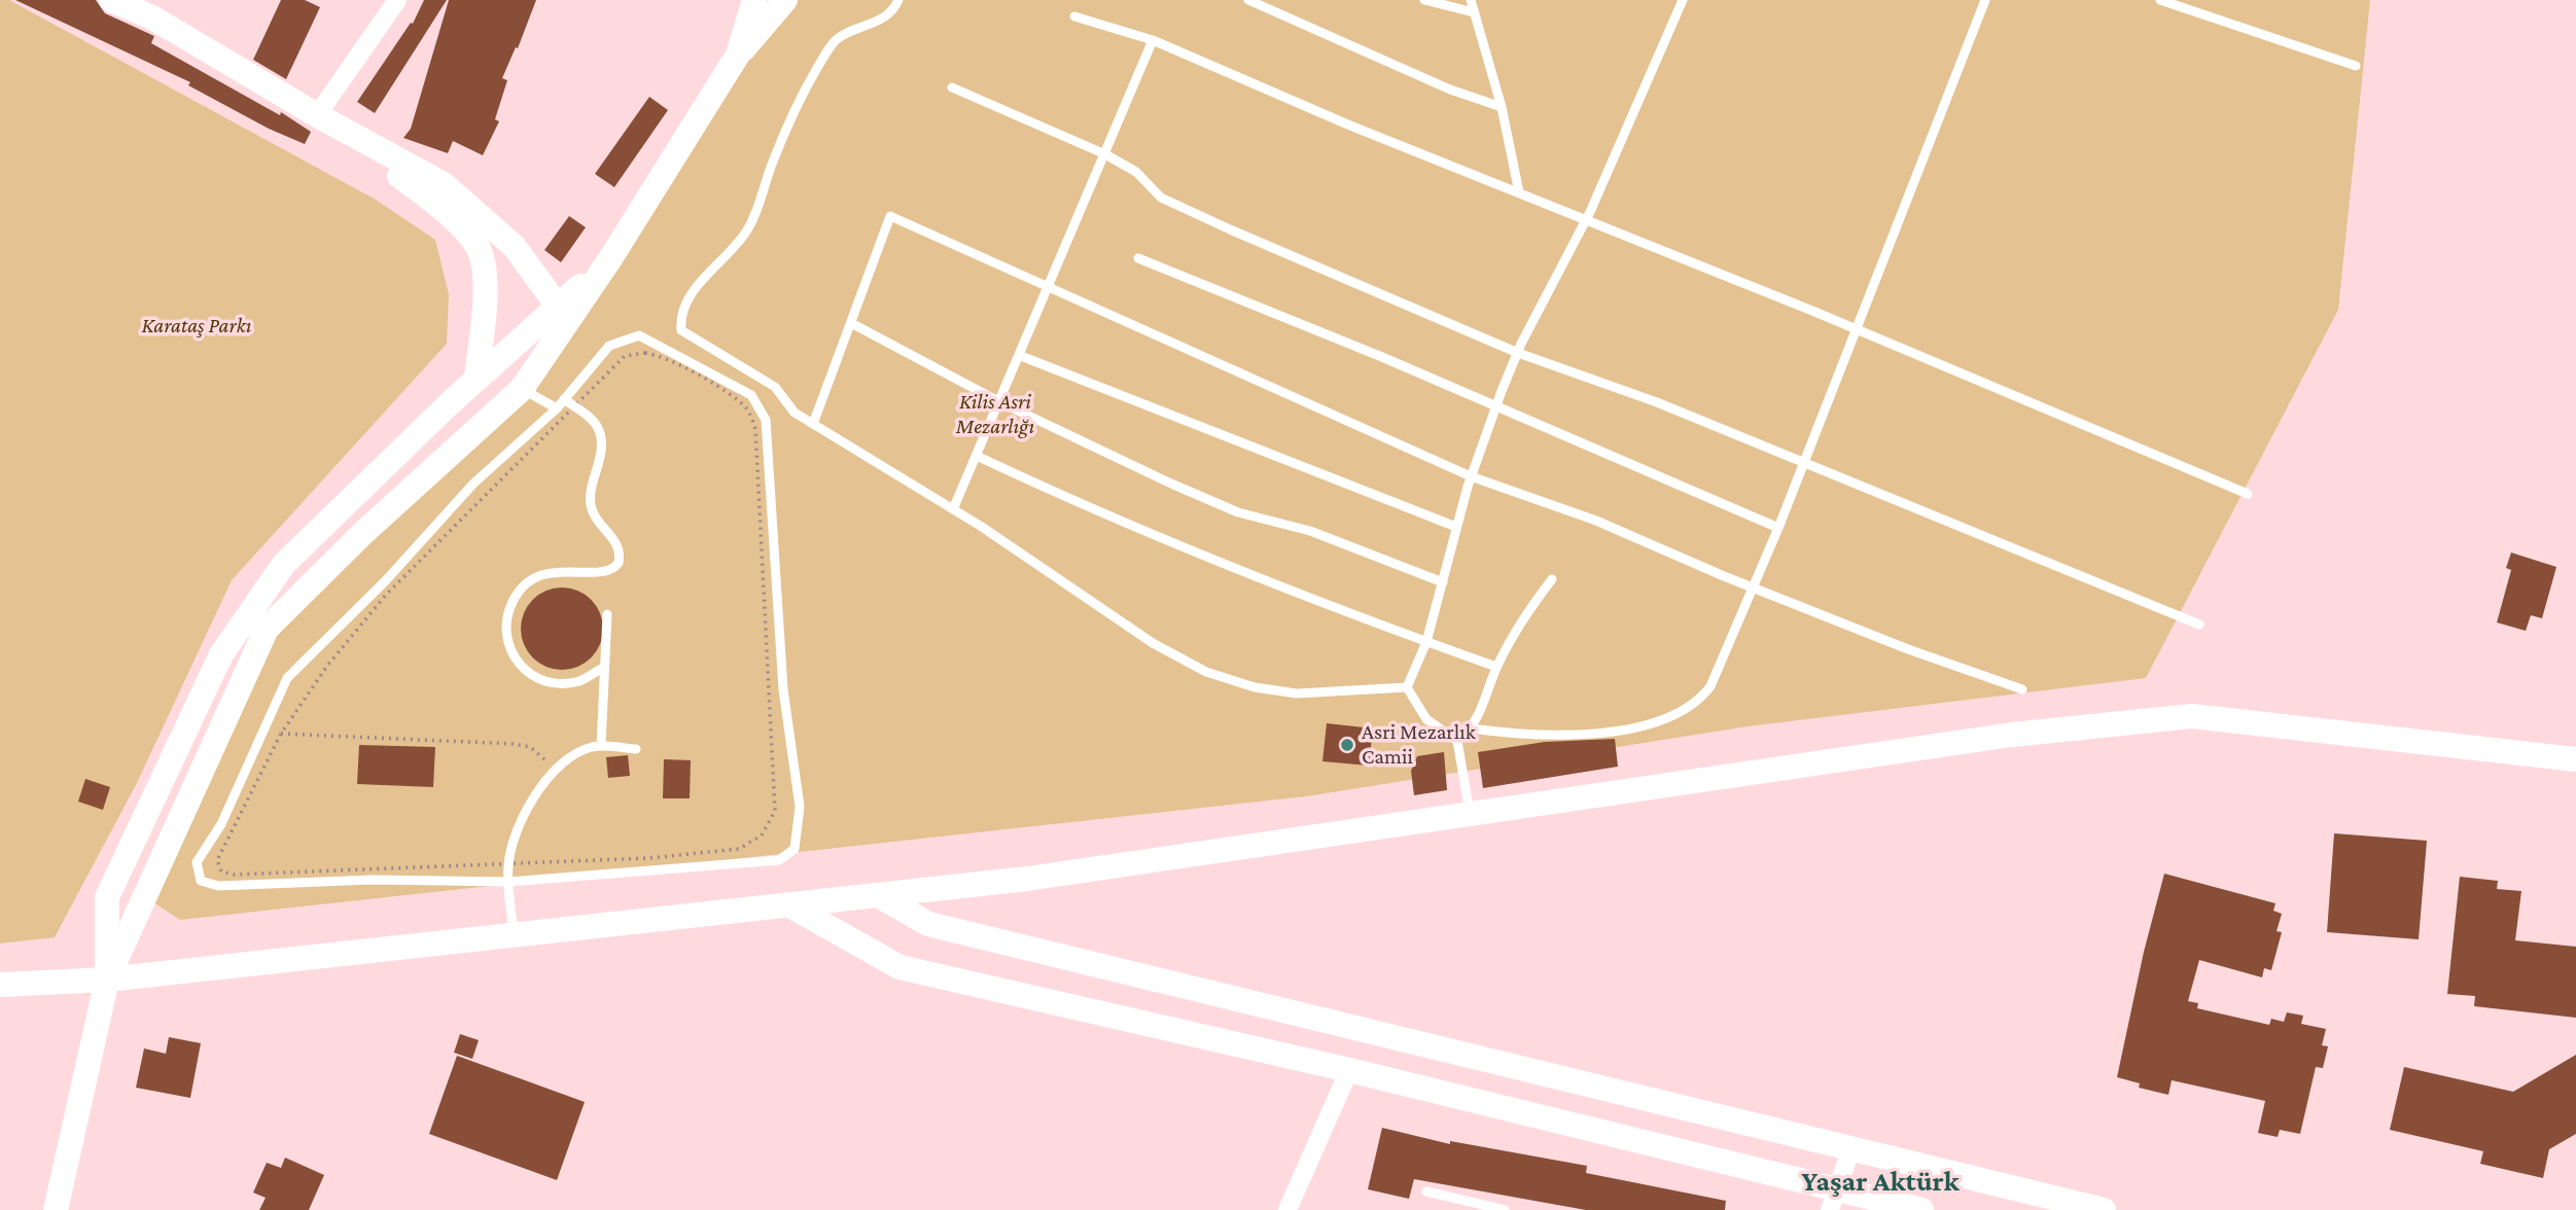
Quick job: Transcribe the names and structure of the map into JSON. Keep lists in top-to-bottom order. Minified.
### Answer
{"districts":["Yaşar Aktürk"],"parks":["Karataş Parkı","Kilis Asri Mezarlığı"],"places":["Asri Mezarlık Camii"]}
